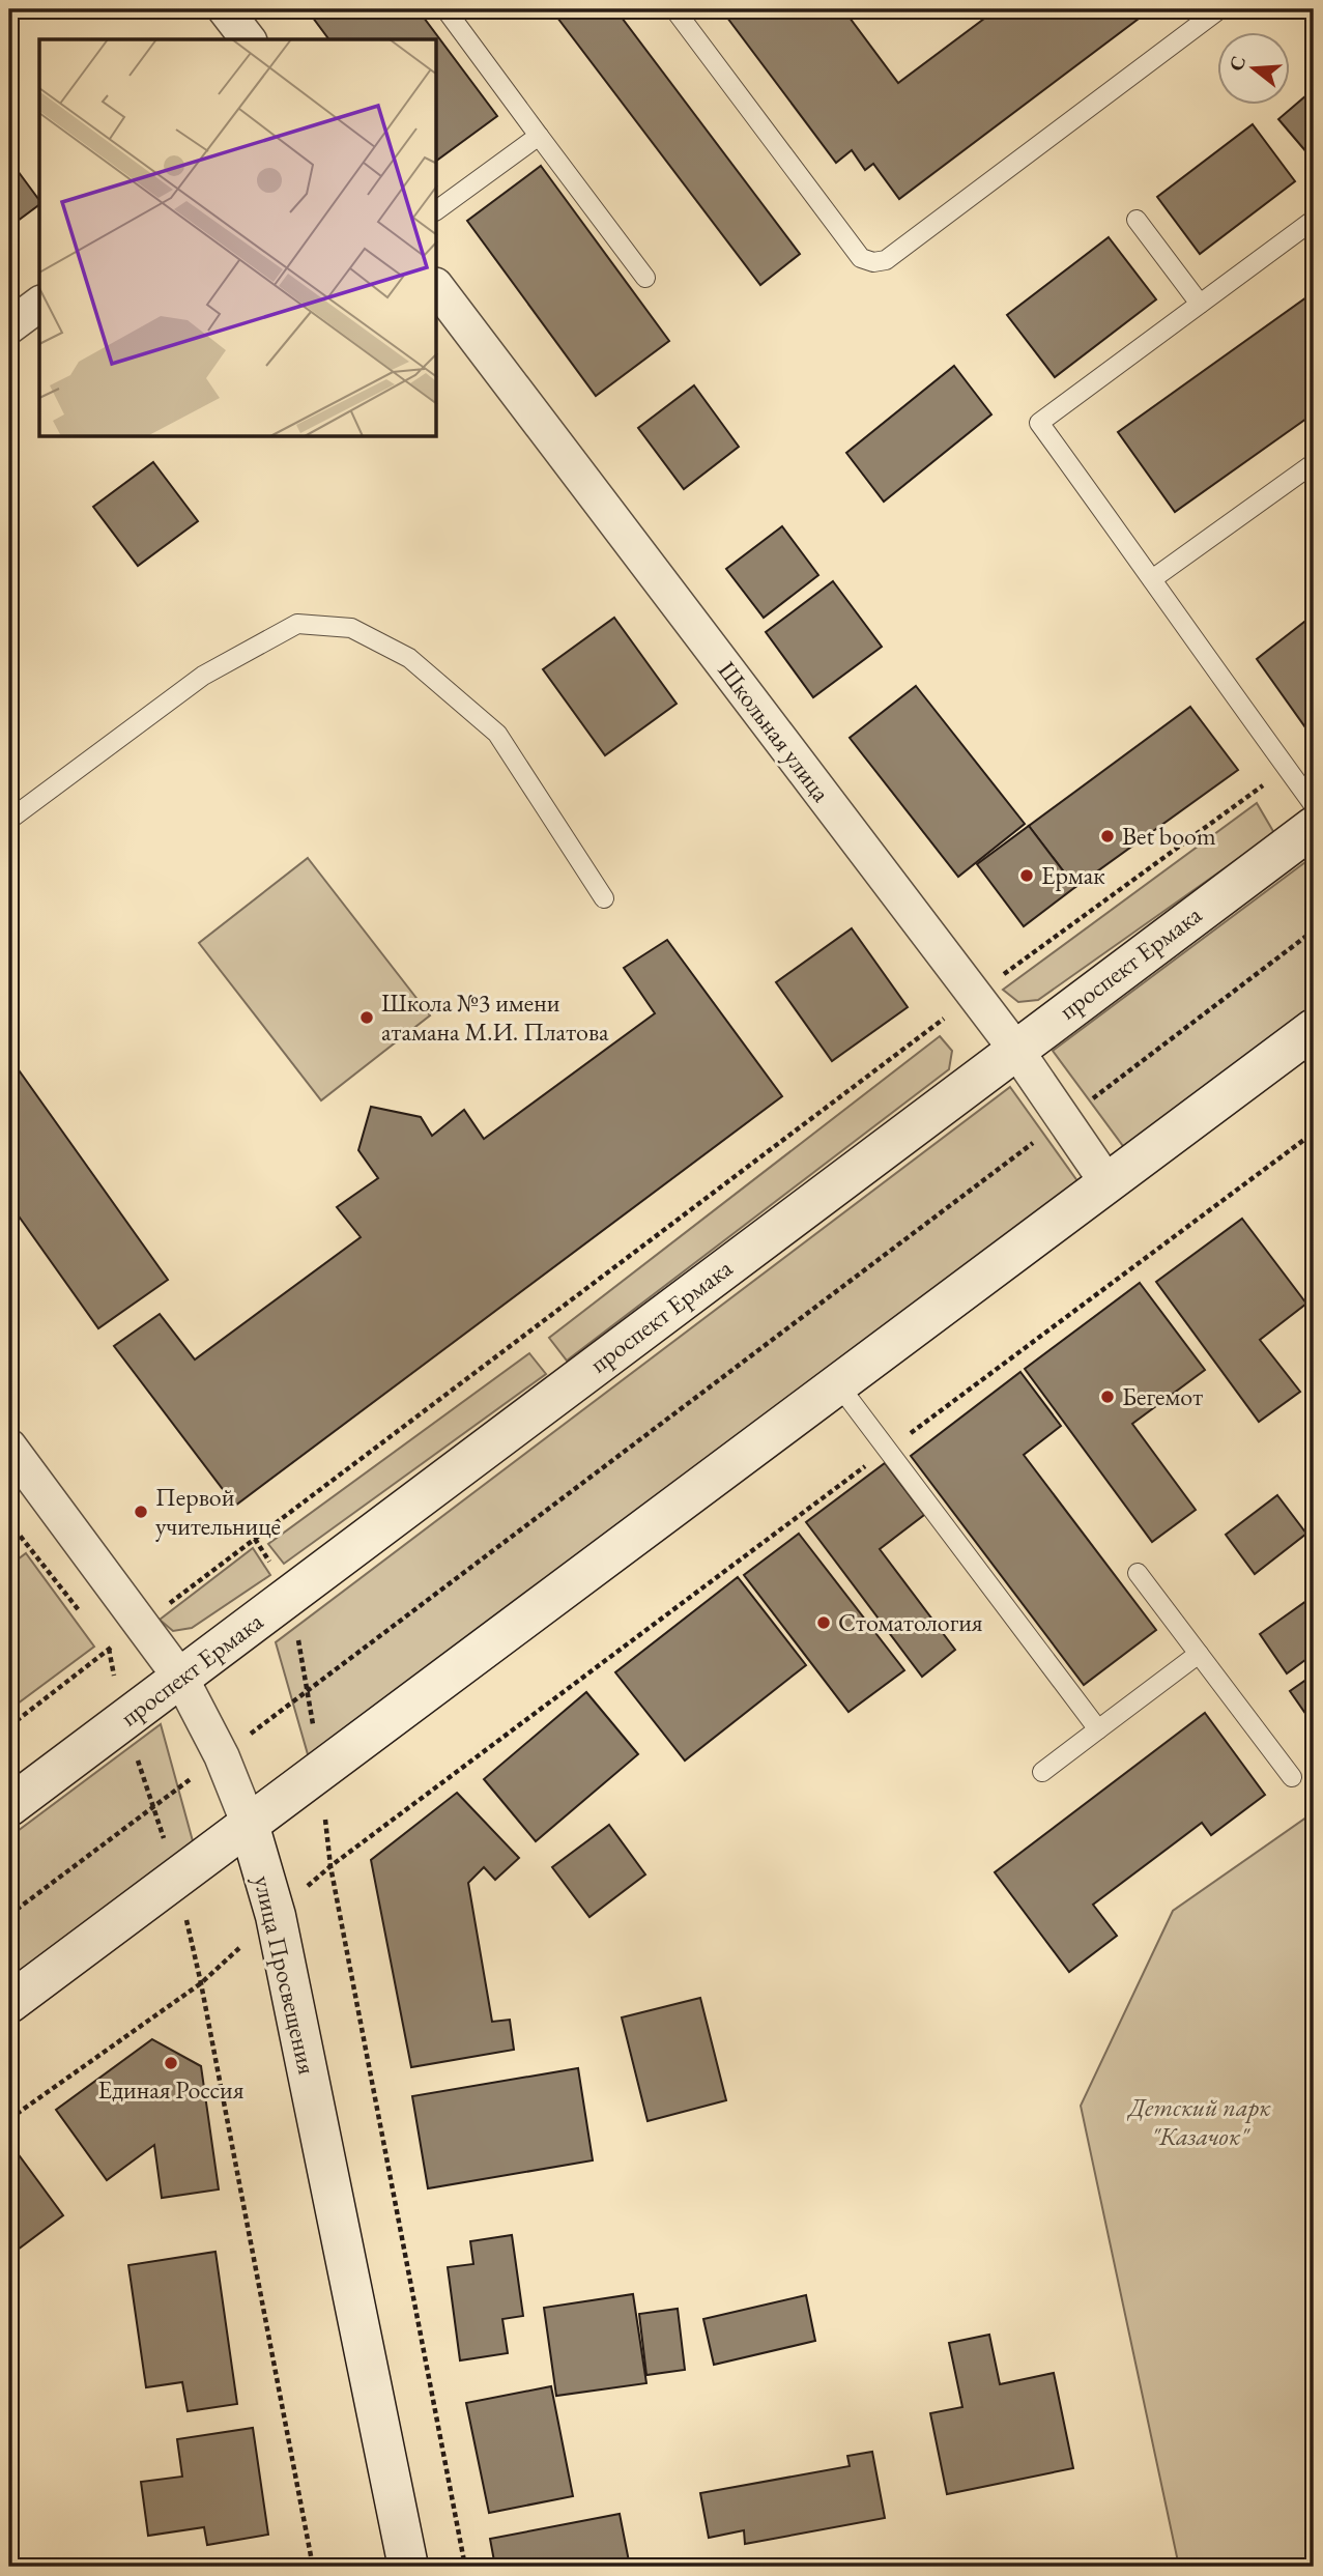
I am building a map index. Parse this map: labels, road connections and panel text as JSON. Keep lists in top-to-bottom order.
{
  "streets": {
    "main road": ["проспект Ермака", "улица Просвещения"],
    "street": ["Школьная улица"]
  },
  "crossings": [
    ["Школьная улица", "проспект Ермака"],
    ["проспект Ермака", "улица Просвещения"]
  ],
  "parks": ["Детский парк \"Казачок\""],
  "places": [
    "Bet boom",
    "Ермак",
    "Школа №3 имени атамана М.И. Платова",
    "Бегемот",
    "Первой учительнице",
    "Стоматология",
    "Единая Россия"
  ],
  "north": "left"
}
